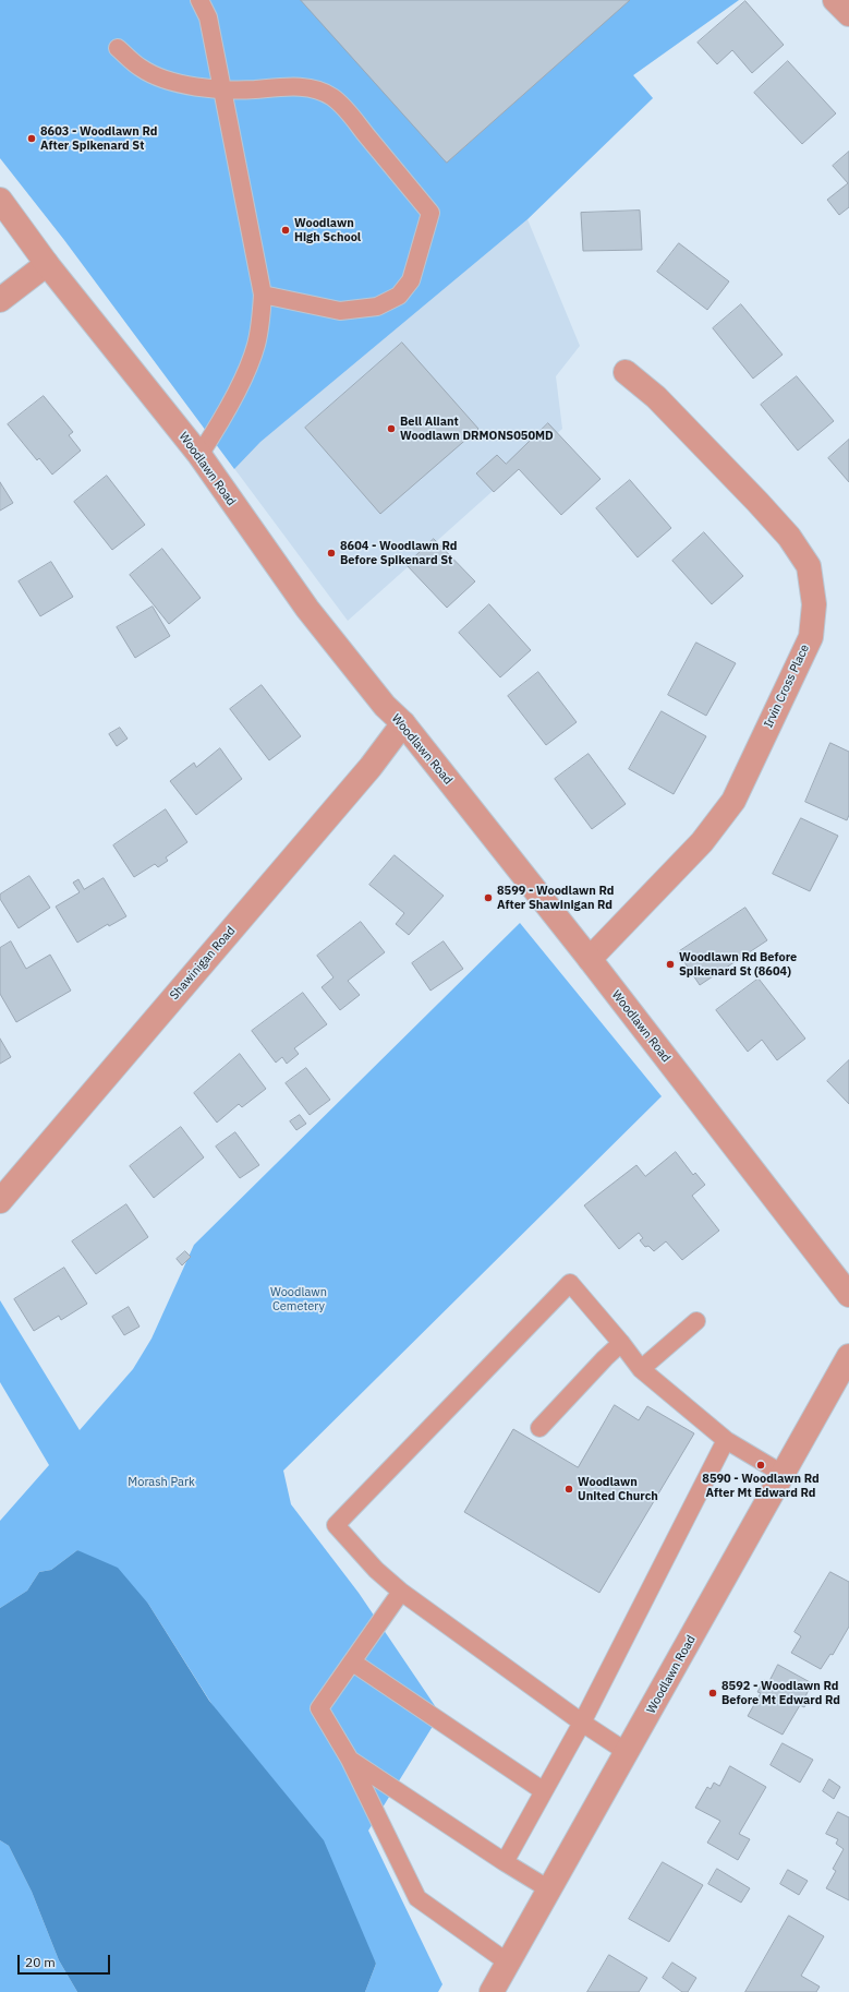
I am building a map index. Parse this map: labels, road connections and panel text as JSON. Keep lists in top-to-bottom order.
{
  "streets": {
    "street": ["Woodlawn Road", "Irvin Cross Place", "Shawinigan Road"]
  },
  "crossings": [
    ["Woodlawn Road", "Irvin Cross Place"],
    ["Woodlawn Road", "Shawinigan Road"]
  ],
  "parks": ["Woodlawn Cemetery", "Morash Park"],
  "places": [
    "8603 - Woodlawn Rd After Spikenard St",
    "Woodlawn High School",
    "Bell Aliant Woodlawn DRMONS050MD",
    "8604 - Woodlawn Rd Before Spikenard St",
    "8599 - Woodlawn Rd After Shawinigan Rd",
    "Woodlawn Rd Before Spikenard St (8604)",
    "8590 - Woodlawn Rd After Mt Edward Rd",
    "Woodlawn United Church",
    "8592 - Woodlawn Rd Before Mt Edward Rd"
  ],
  "scale_bar": "20 m"
}
